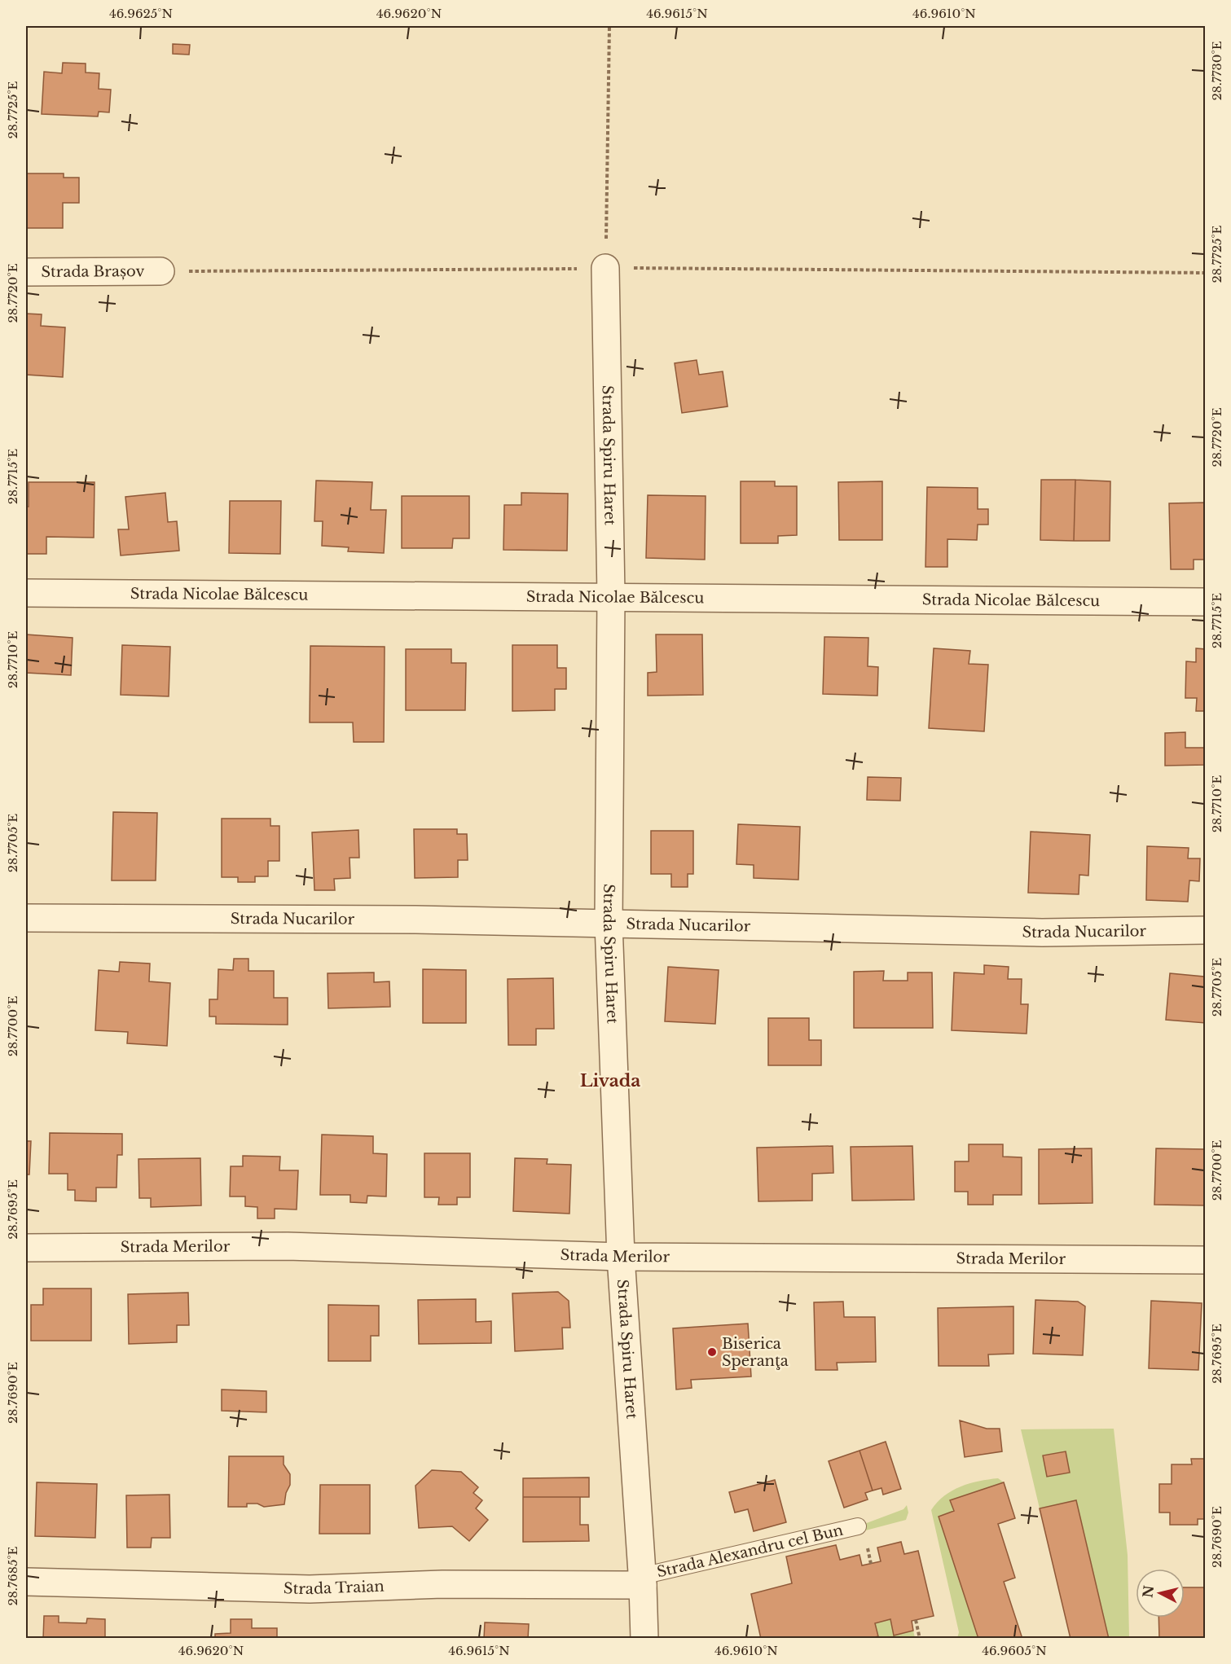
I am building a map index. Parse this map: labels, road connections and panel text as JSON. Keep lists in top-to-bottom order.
{
  "streets": {
    "street": [
      "Strada Brașov",
      "Strada Spiru Haret",
      "Strada Nicolae Bălcescu",
      "Strada Nucarilor",
      "Strada Merilor",
      "Strada Traian"
    ],
    "lane": ["Strada Alexandru cel Bun"]
  },
  "crossings": [
    ["Strada Spiru Haret", "Strada Nicolae Bălcescu"],
    ["Strada Spiru Haret", "Strada Nucarilor"],
    ["Strada Spiru Haret", "Strada Merilor"],
    ["Strada Spiru Haret", "Strada Alexandru cel Bun"],
    ["Strada Spiru Haret", "Strada Traian"],
    ["Strada Alexandru cel Bun", "Strada Traian"]
  ],
  "districts": ["Livada"],
  "places": ["Biserica Speranţa"],
  "north": "left",
  "coordinates": [
    "46.9625°N",
    "46.9620°N",
    "46.9615°N",
    "46.9610°N",
    "28.7730°E",
    "28.7725°E",
    "28.7720°E",
    "28.7715°E",
    "28.7710°E",
    "28.7705°E",
    "28.7700°E",
    "28.7695°E",
    "28.7690°E",
    "28.7685°E",
    "46.9605°N"
  ]
}
